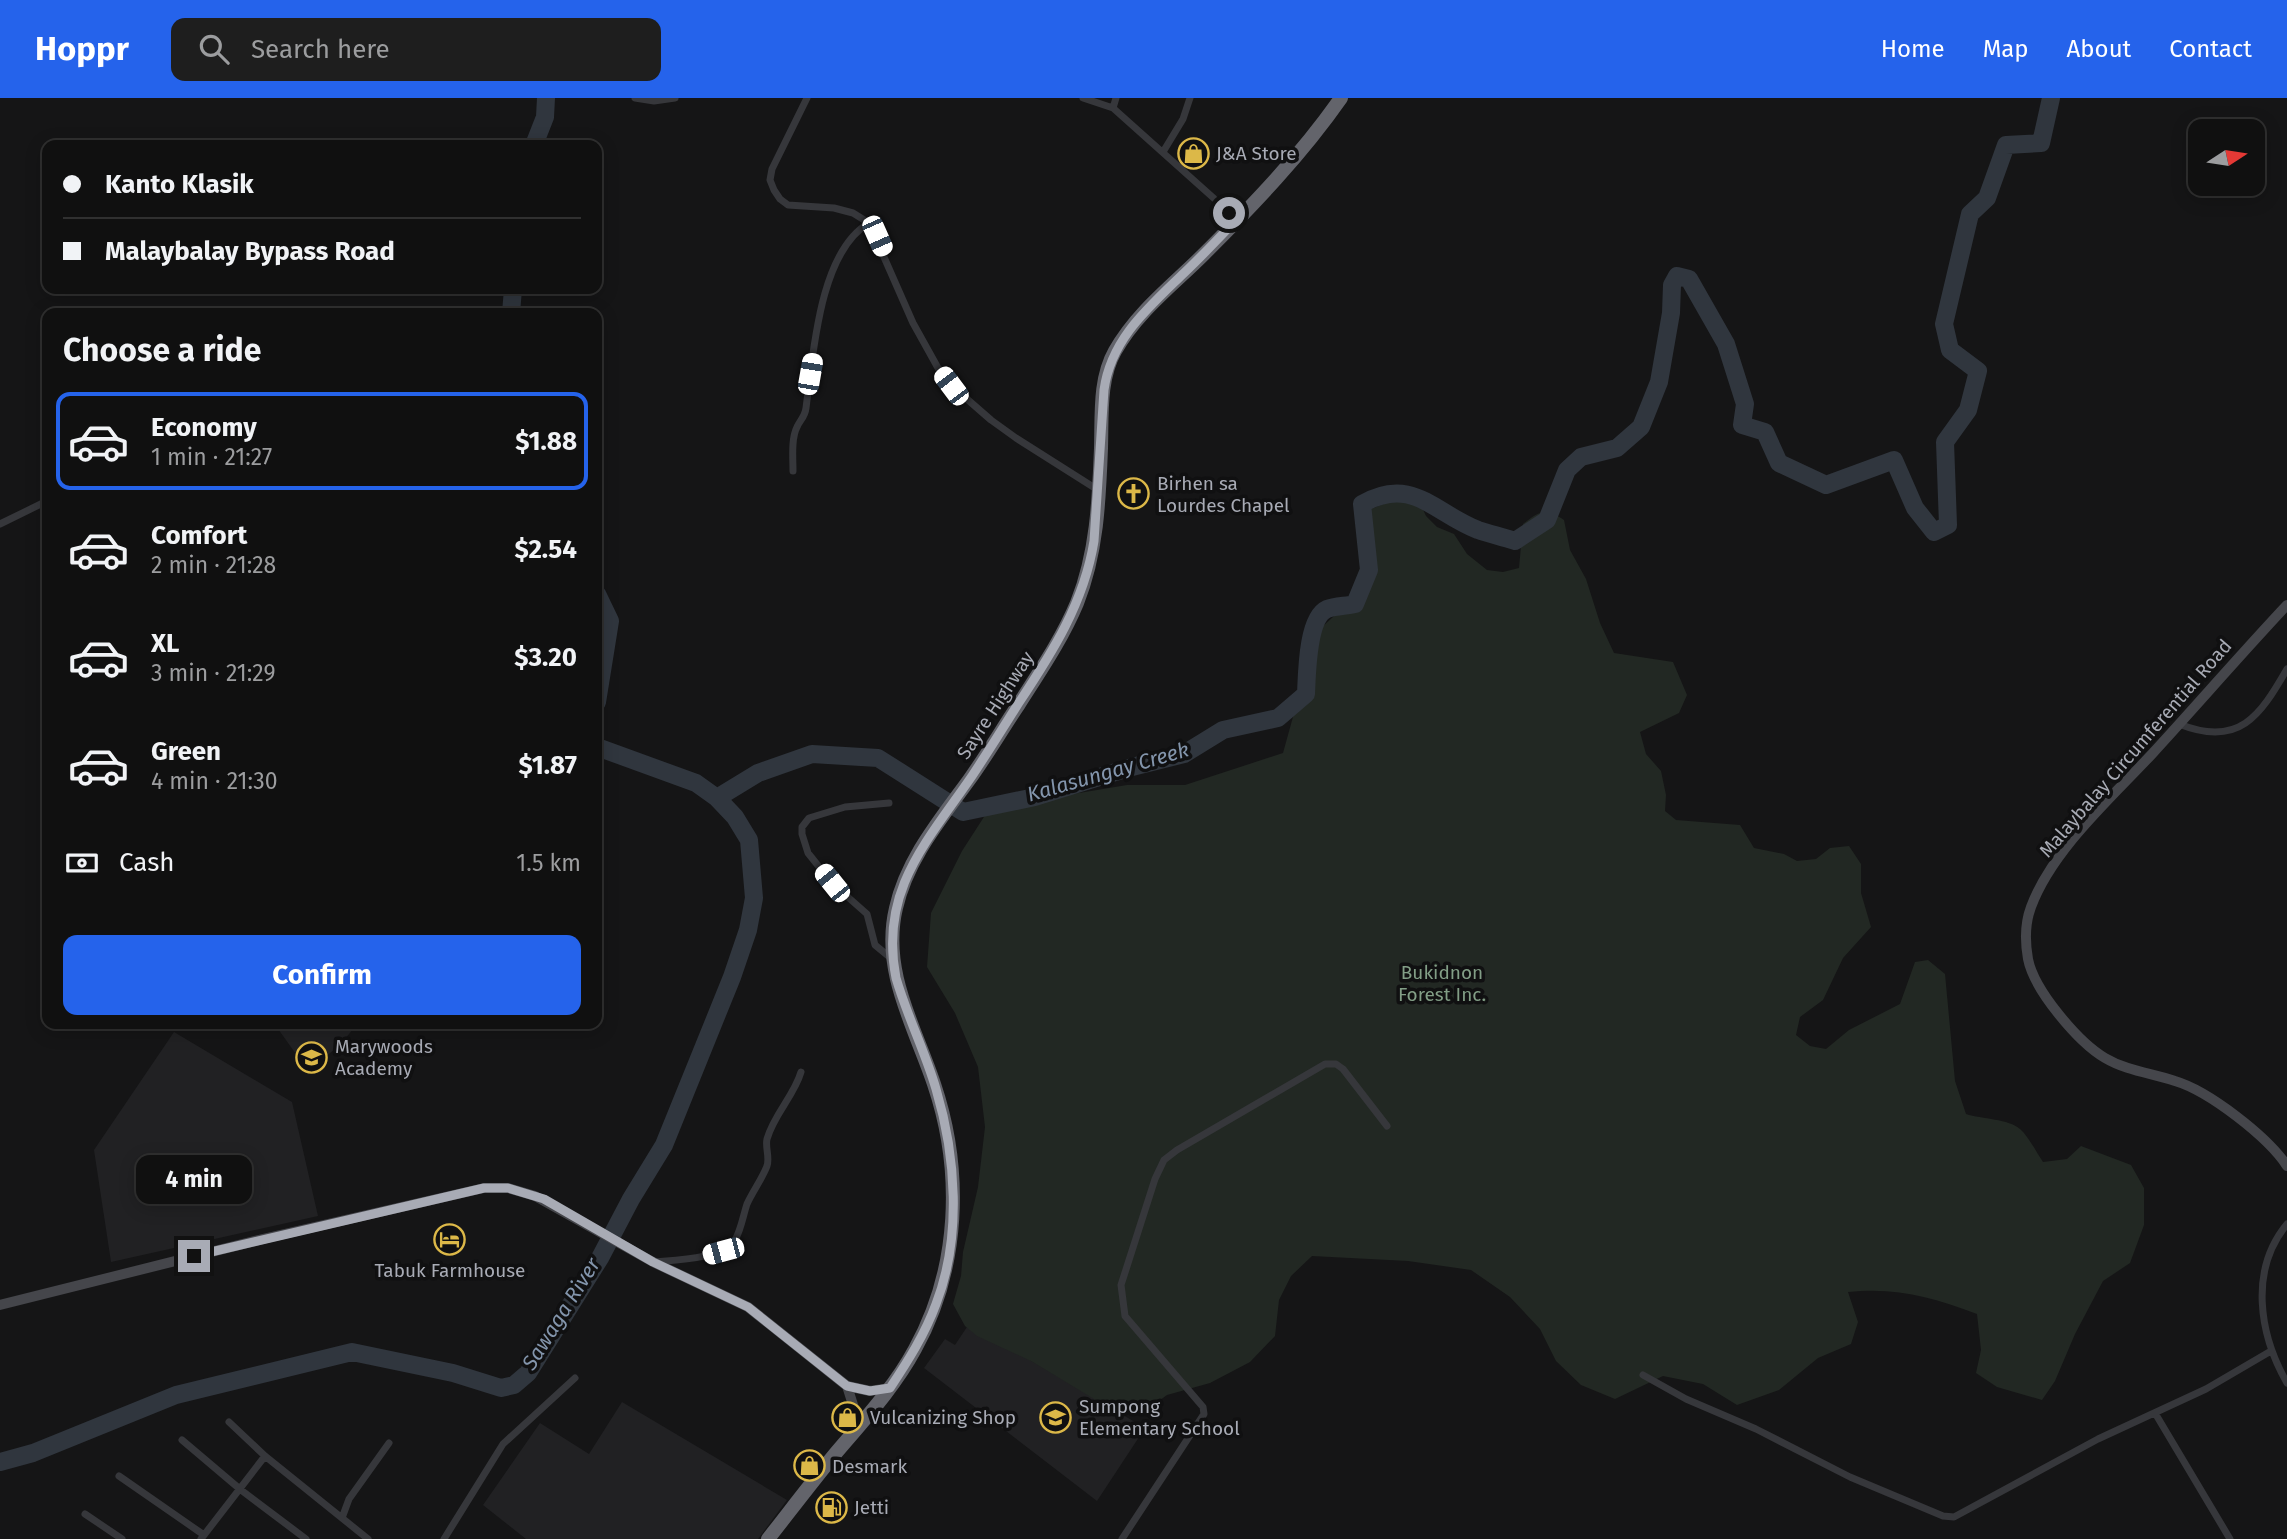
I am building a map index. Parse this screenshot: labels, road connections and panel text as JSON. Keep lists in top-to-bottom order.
{
  "streets": {
    "highway": ["Sayre Highway"],
    "main road": ["Malaybalay Circumferential Road"]
  },
  "water": ["Kalasungay Creek", "Sawaga River"],
  "parks": ["Bukidnon Forest Inc."],
  "places": {
    "shop": ["J&A Store", "Vulcanizing Shop", "Desmark"],
    "church": ["Birhen sa Lourdes Chapel"],
    "school or university": ["Marywoods Academy", "Sumpong Elementary School"],
    "hotel": ["Tabuk Farmhouse"],
    "fuel station": ["Jetti"]
  },
  "north": "right",
  "page": {
    "header": "Hoppr",
    "search": "Search here",
    "nav": [
      "Home",
      "Map",
      "About",
      "Contact"
    ],
    "banner": ["Kanto Klasik", "Malaybalay Bypass Road"],
    "heading": "Choose a ride",
    "list": [
      {
        "name": "Economy",
        "note": "1 min · 21:27",
        "value": "$1.88"
      },
      {
        "name": "Comfort",
        "note": "2 min · 21:28",
        "value": "$2.54"
      },
      {
        "name": "XL",
        "note": "3 min · 21:29",
        "value": "$3.20"
      },
      {
        "name": "Green",
        "note": "4 min · 21:30",
        "value": "$1.87"
      }
    ],
    "pay": ["Cash", "1.5 km"],
    "buttons": "Confirm",
    "bubble": "4 min"
  }
}
